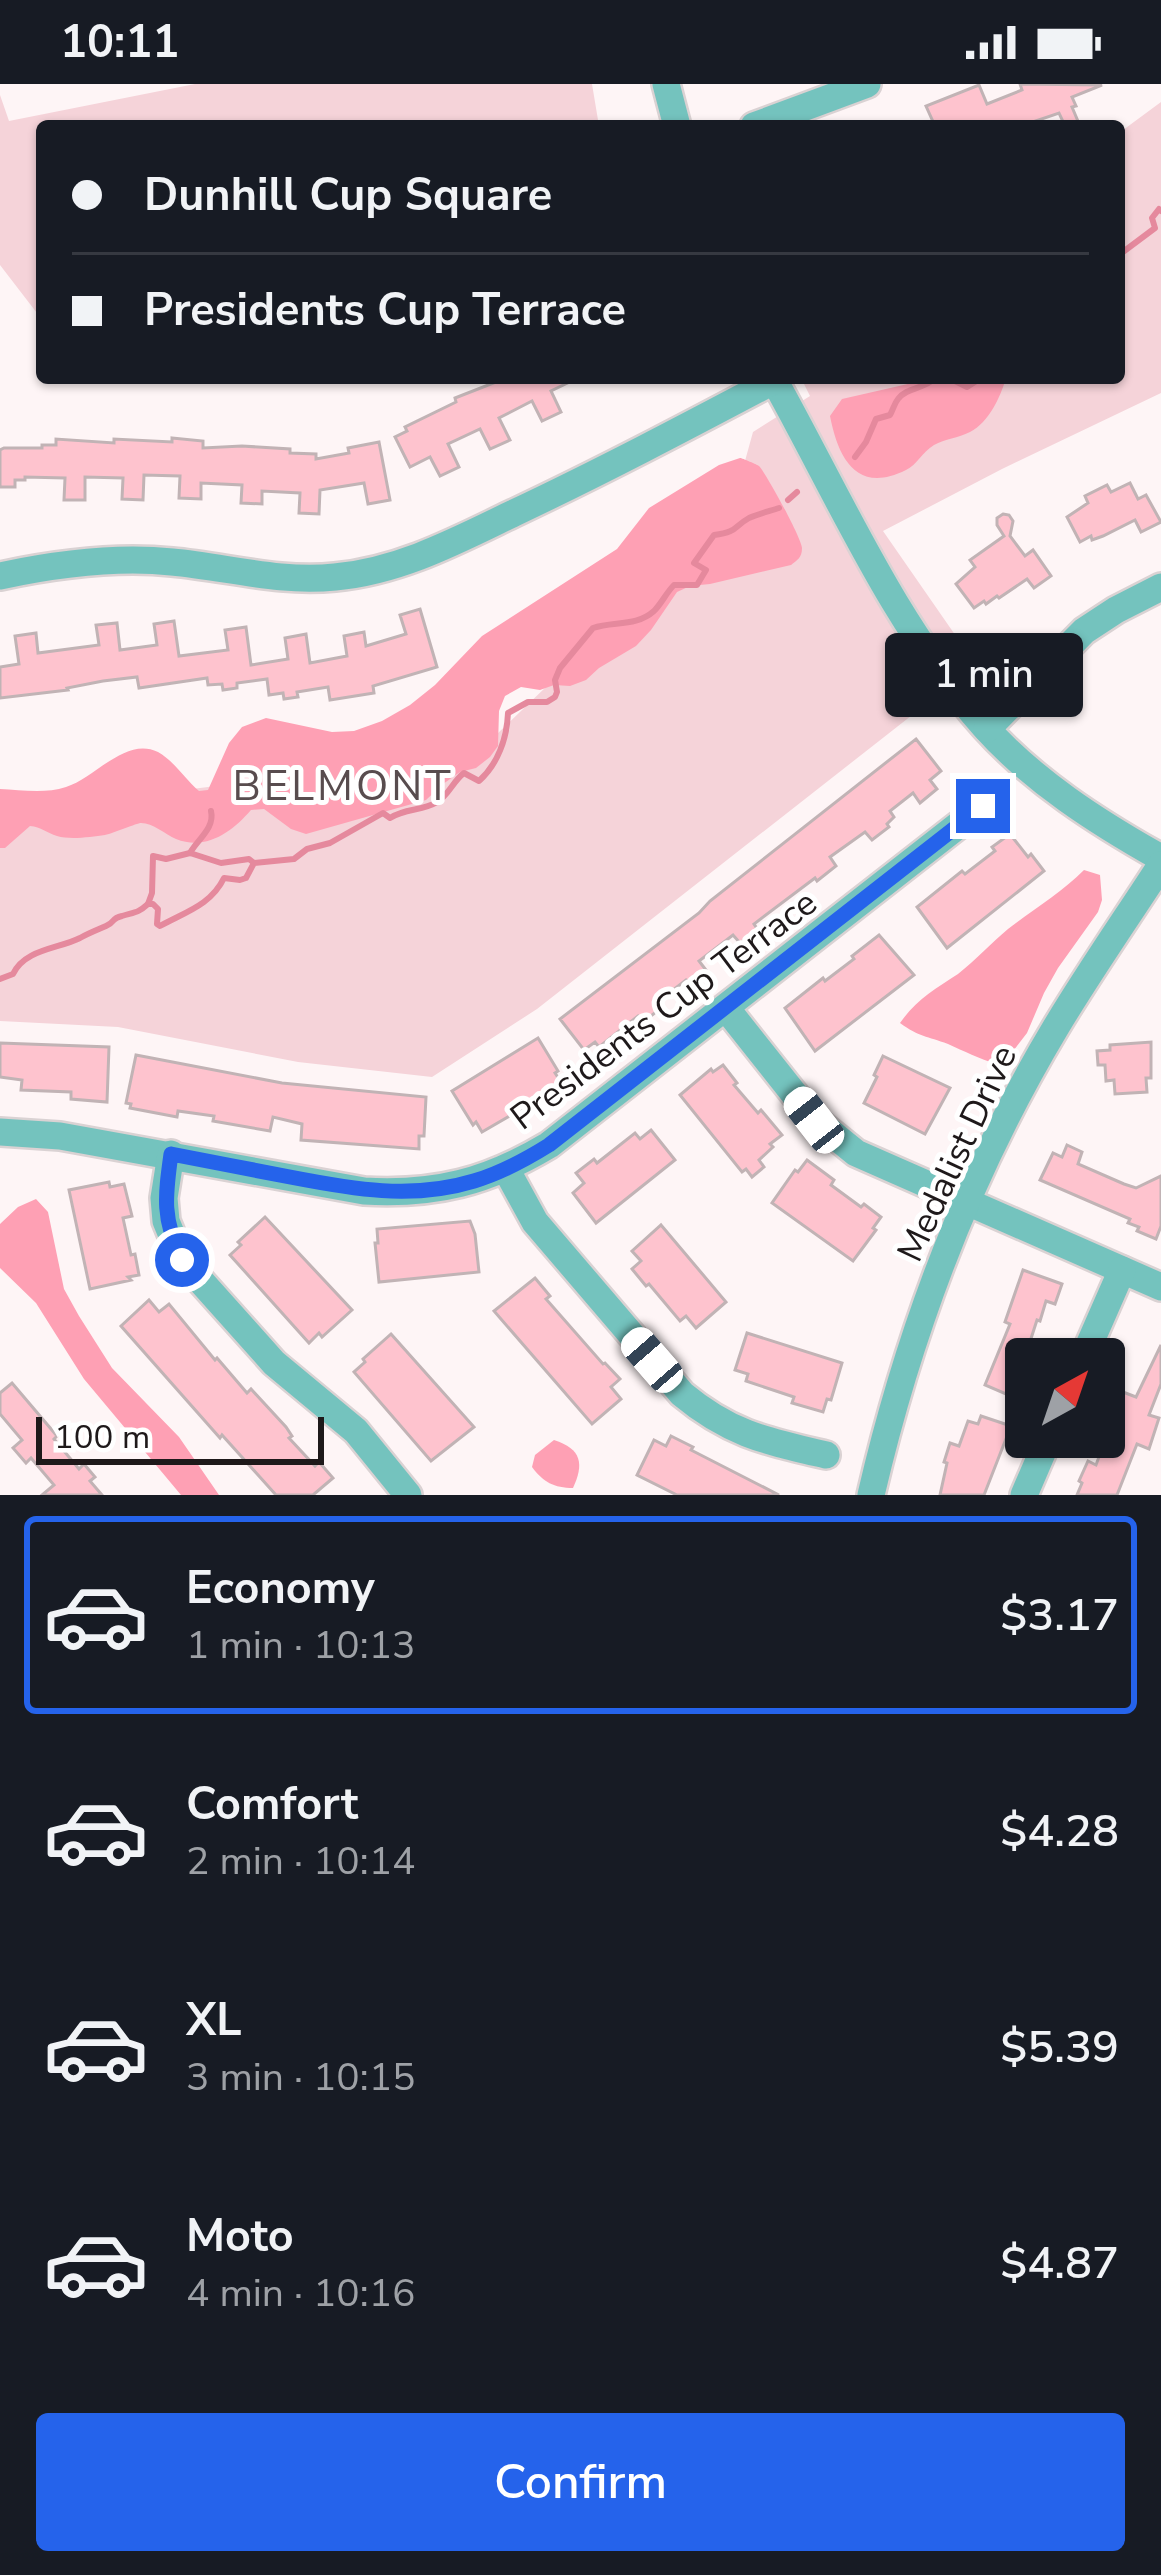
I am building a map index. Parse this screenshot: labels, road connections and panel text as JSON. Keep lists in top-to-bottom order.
{
  "streets": {
    "street": ["Presidents Cup Terrace", "Medalist Drive"]
  },
  "districts": ["BELMONT"],
  "scale_bar": "100 m",
  "north": "top right",
  "page": {
    "status": "10:11",
    "banner": ["Dunhill Cup Square", "Presidents Cup Terrace"],
    "bubble": "1 min",
    "scale": "100 m",
    "list": [
      {
        "name": "Economy",
        "note": "1 min · 10:13",
        "value": "$3.17"
      },
      {
        "name": "Comfort",
        "note": "2 min · 10:14",
        "value": "$4.28"
      },
      {
        "name": "XL",
        "note": "3 min · 10:15",
        "value": "$5.39"
      },
      {
        "name": "Moto",
        "note": "4 min · 10:16",
        "value": "$4.87"
      }
    ],
    "buttons": "Confirm"
  }
}
